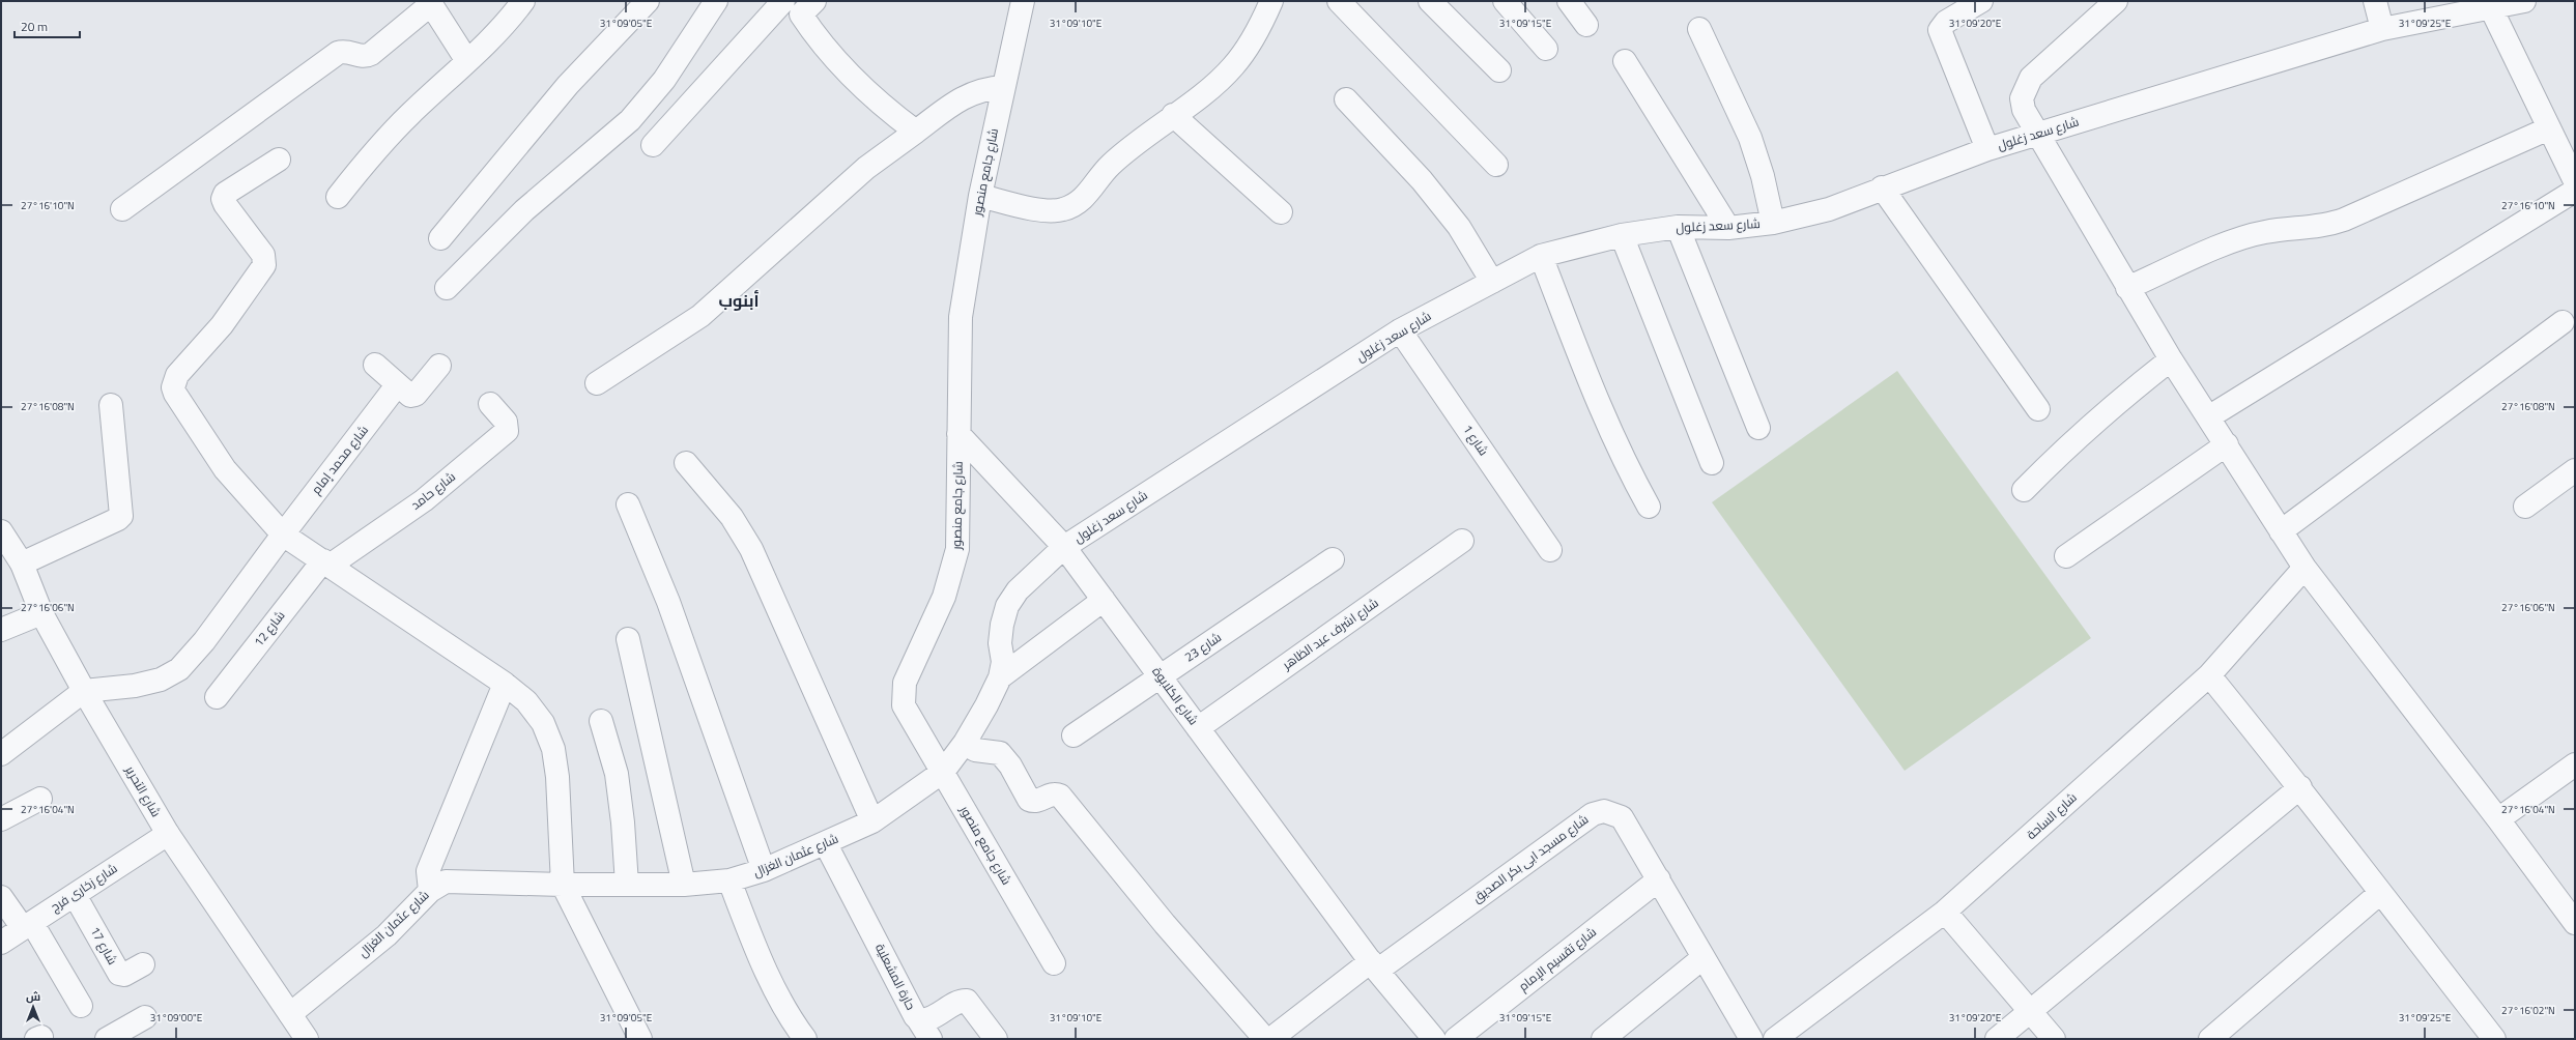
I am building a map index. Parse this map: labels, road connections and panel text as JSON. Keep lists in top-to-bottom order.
{
  "streets": {
    "street": [
      "شارع سعد زغلول",
      "شارع جامع منصور",
      "شارع 1",
      "شارع محمد إمام",
      "شارع حامد",
      "شارع 12",
      "شارع اشرف عبد الظاهر",
      "شارع 23",
      "شارع الكلابوة",
      "شارع التحرير",
      "شارع الساحة",
      "شارع عثمان الغزال",
      "شارع مسجد ابى بكر الصديق",
      "شارع زخارى فرج",
      "شارع 17",
      "شارع تقسيم الإمام",
      "حارة المشعلية"
    ]
  },
  "crossings": [
    ["شارع سعد زغلول", "شارع 1"],
    ["شارع سعد زغلول", "شارع الكلابوة"],
    ["شارع سعد زغلول", "شارع عثمان الغزال"],
    ["شارع جامع منصور", "شارع الكلابوة"],
    ["شارع جامع منصور", "شارع عثمان الغزال"],
    ["شارع محمد إمام", "شارع التحرير"],
    ["شارع حامد", "شارع 12"],
    ["شارع اشرف عبد الظاهر", "شارع الكلابوة"],
    ["شارع 23", "شارع الكلابوة"],
    ["شارع الكلابوة", "شارع عثمان الغزال"],
    ["شارع الكلابوة", "شارع مسجد ابى بكر الصديق"],
    ["شارع التحرير", "شارع عثمان الغزال"],
    ["شارع التحرير", "شارع زخارى فرج"],
    ["شارع عثمان الغزال", "شارع مسجد ابى بكر الصديق"],
    ["شارع عثمان الغزال", "حارة المشعلية"],
    ["شارع مسجد ابى بكر الصديق", "شارع تقسيم الإمام"],
    ["شارع زخارى فرج", "شارع 17"]
  ],
  "districts": ["أبنوب"],
  "scale_bar": "20 m",
  "north": "top",
  "coordinates": [
    "31°09'05\"E",
    "31°09'10\"E",
    "31°09'15\"E",
    "31°09'20\"E",
    "31°09'25\"E",
    "27°16'10\"N",
    "27°16'08\"N",
    "27°16'06\"N",
    "27°16'04\"N",
    "27°16'02\"N",
    "31°09'00\"E"
  ]
}
